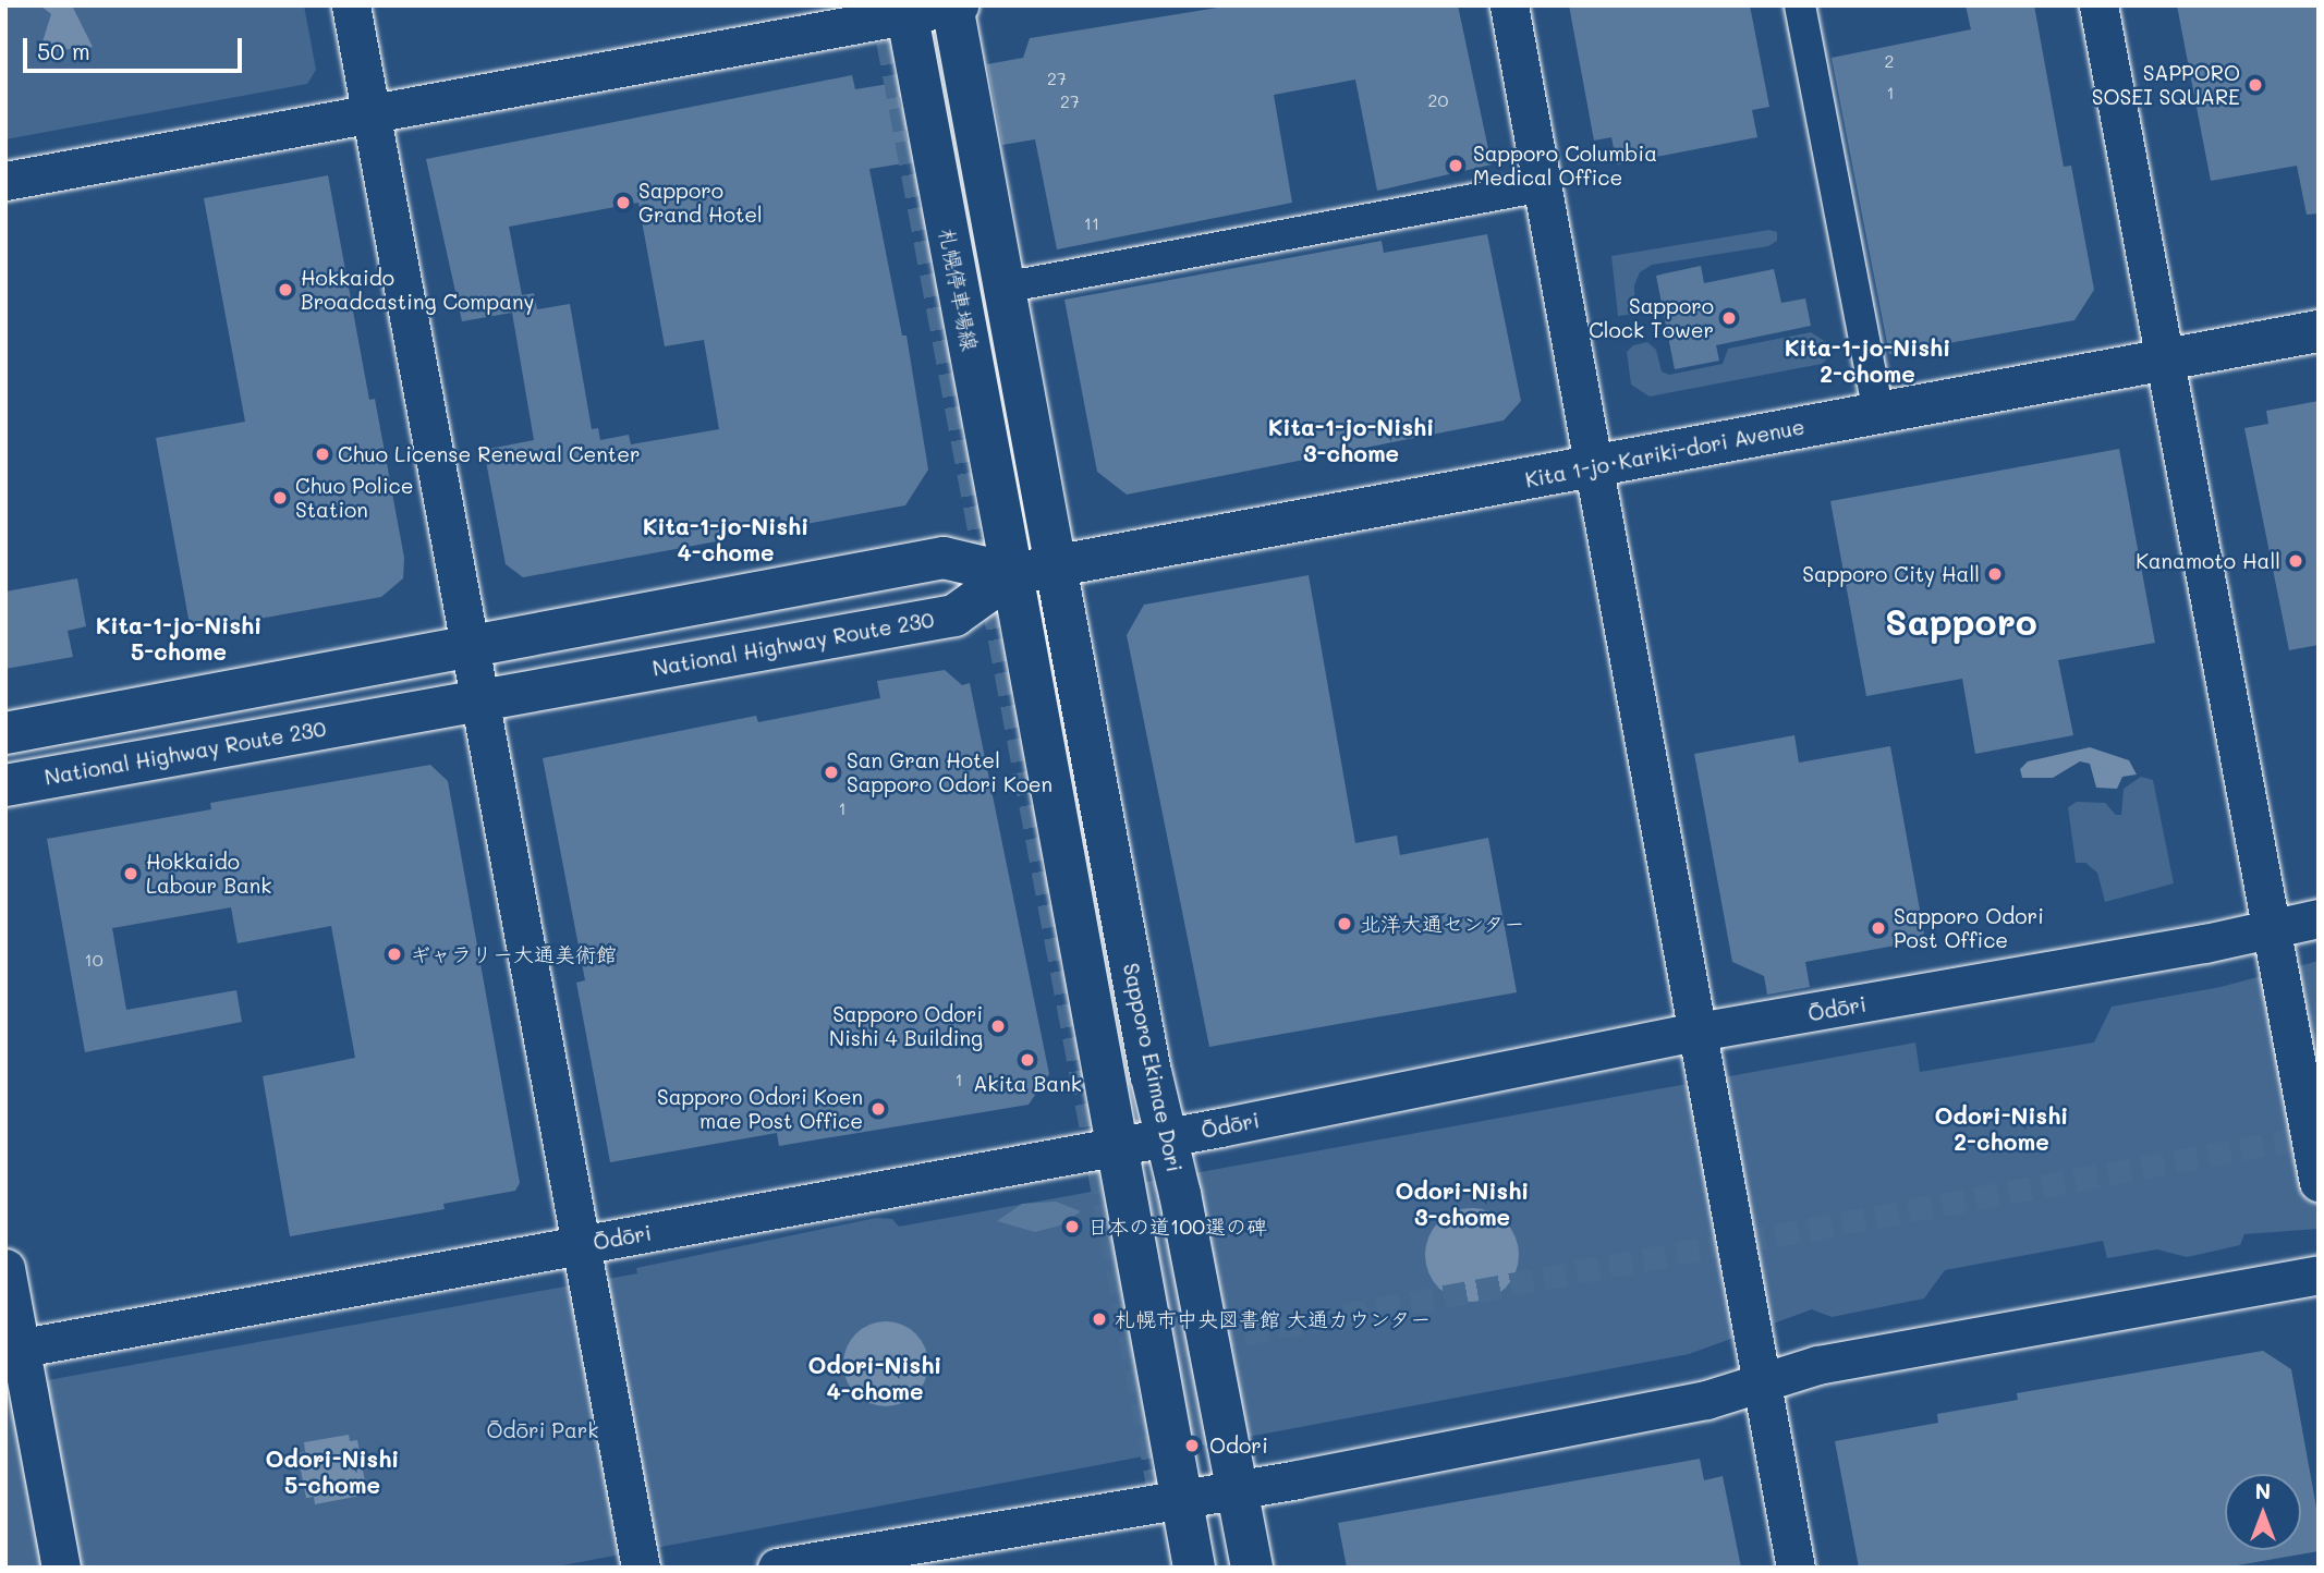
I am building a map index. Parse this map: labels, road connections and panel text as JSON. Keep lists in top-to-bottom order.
{
  "streets": {
    "main road": [
      "札幌停車場線",
      "Kita 1-jo･Kariki-dori Avenue",
      "National Highway Route 230",
      "Sapporo Ekimae Dori"
    ],
    "street": ["Ōdōri"]
  },
  "crossings": [
    ["札幌停車場線", "Kita 1-jo･Kariki-dori Avenue"],
    ["札幌停車場線", "National Highway Route 230"],
    ["Kita 1-jo･Kariki-dori Avenue", "National Highway Route 230"],
    ["Kita 1-jo･Kariki-dori Avenue", "Sapporo Ekimae Dori"],
    ["Ōdōri", "Sapporo Ekimae Dori"]
  ],
  "districts": [
    "Kita-1-jo-Nishi 2-chome",
    "Kita-1-jo-Nishi 3-chome",
    "Kita-1-jo-Nishi 4-chome",
    "Sapporo",
    "Kita-1-jo-Nishi 5-chome",
    "Odori-Nishi 2-chome",
    "Odori-Nishi 3-chome",
    "Odori-Nishi 4-chome",
    "Odori-Nishi 5-chome"
  ],
  "parks": ["Ōdōri Park"],
  "places": [
    "SAPPORO SOSEI SQUARE",
    "Sapporo Columbia Medical Office",
    "Sapporo Grand Hotel",
    "Hokkaido Broadcasting Company",
    "Sapporo Clock Tower",
    "Chuo License Renewal Center",
    "Chuo Police Station",
    "Kanamoto Hall",
    "Sapporo City Hall",
    "San Gran Hotel Sapporo Odori Koen",
    "Hokkaido Labour Bank",
    "北洋大通センター",
    "Sapporo Odori Post Office",
    "ギャラリー大通美術館",
    "Sapporo Odori Nishi 4 Building",
    "Akita Bank",
    "Sapporo Odori Koen mae Post Office",
    "日本の道100選の碑",
    "札幌市中央図書館 大通カウンター",
    "Odori"
  ],
  "house_numbers": [
    "2",
    "27",
    "1",
    "20",
    "27",
    "11",
    "1",
    "10",
    "1"
  ],
  "scale_bar": "50 m",
  "north": "top"
}
